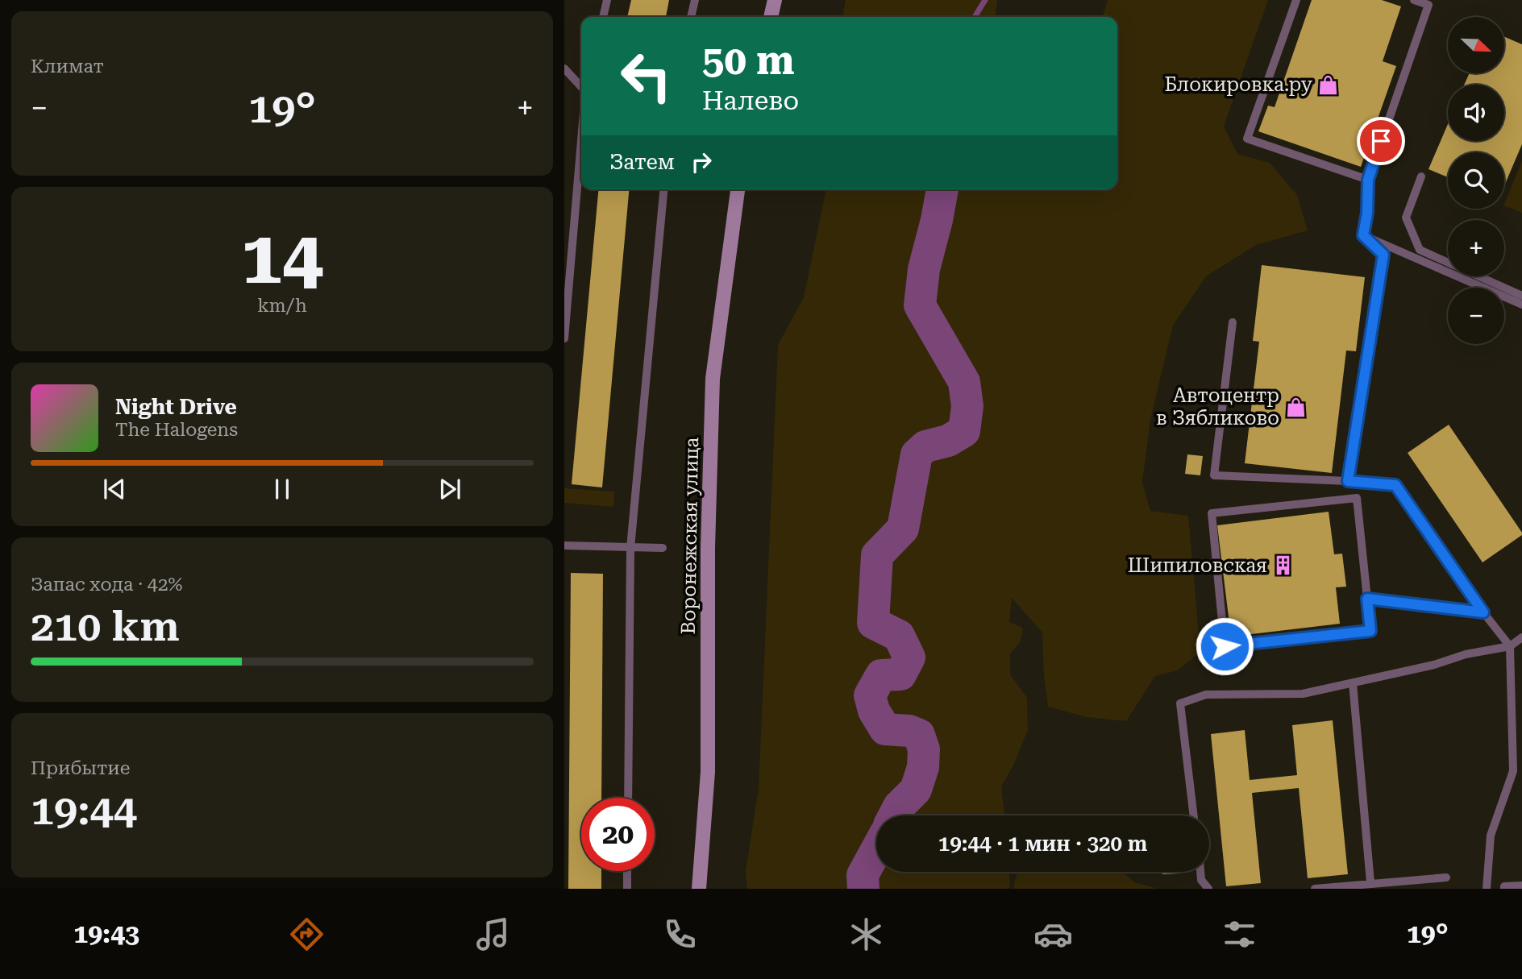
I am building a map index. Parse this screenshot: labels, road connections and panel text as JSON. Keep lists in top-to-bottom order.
{
  "streets": {
    "street": ["Воронежская улица"]
  },
  "places": {
    "shop": ["Блокировка.ру", "Автоцентр в Зябликово"],
    "building": ["Шипиловская"]
  },
  "north": "bottom right",
  "page": {
    "tile": [
      "Климат",
      ["14", "km/h"],
      ["Запас хода · 42%", "210 km"],
      ["Прибытие", "19:44"]
    ],
    "map_buttons": ["+", "−"],
    "turn": ["50 m", "Налево"],
    "heat": ["−", "19°", "+"],
    "then": "Затем",
    "song": ["Night Drive", "The Halogens"],
    "limit": "20",
    "trip": "19:44 · 1 мин · 320 m",
    "tabs": ["19:43", "19°"]
  }
}
